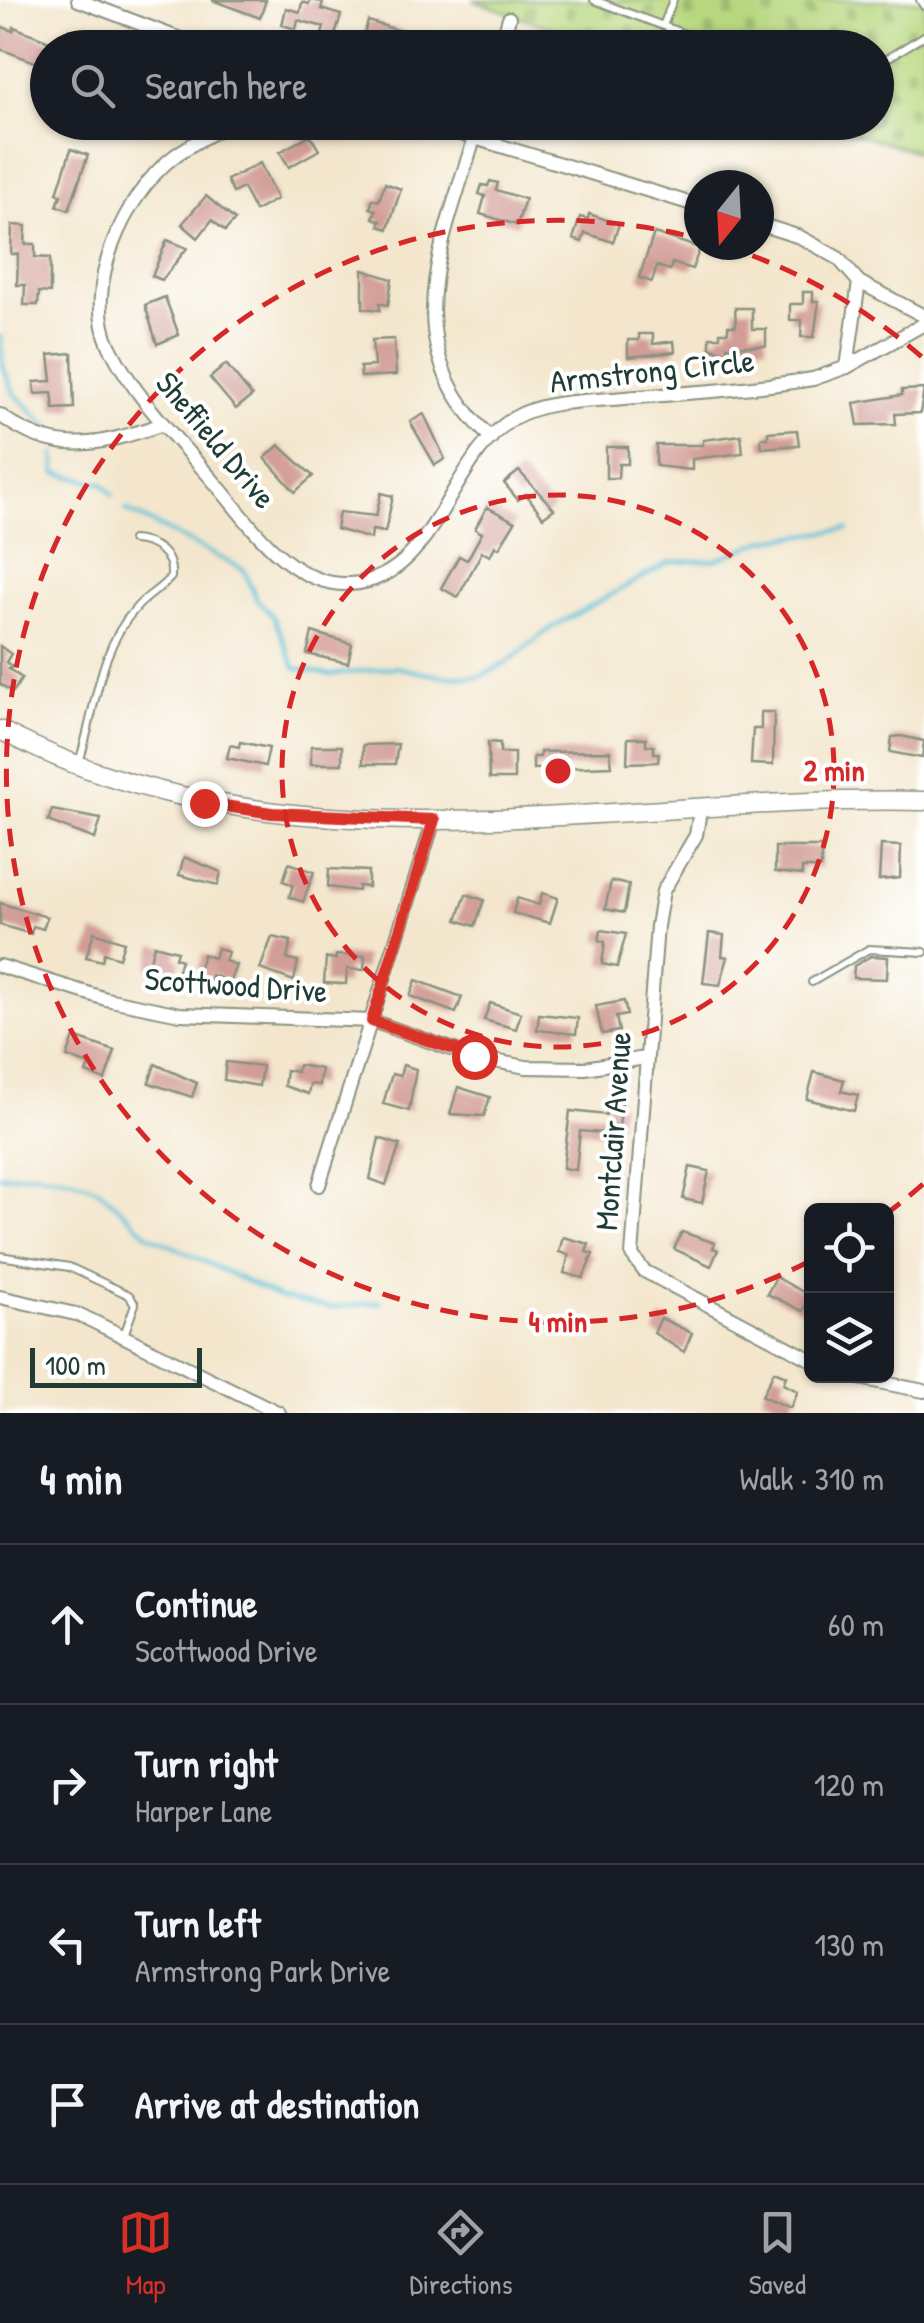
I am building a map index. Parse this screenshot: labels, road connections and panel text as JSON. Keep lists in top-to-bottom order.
{
  "streets": {
    "street": [
      "Armstrong Circle",
      "Sheffield Drive",
      "Scottwood Drive",
      "Montclair Avenue"
    ]
  },
  "crossings": [
    ["Armstrong Circle", "Sheffield Drive"],
    ["Scottwood Drive", "Montclair Avenue"]
  ],
  "scale_bar": "100 m",
  "north": "bottom",
  "page": {
    "search": "Search here",
    "scale": "100 m",
    "heading": ["4 min", "Walk · 310 m"],
    "list": [
      ["Continue", "Scottwood Drive", "60 m"],
      ["Turn right", "Harper Lane", "120 m"],
      ["Turn left", "Armstrong Park Drive", "130 m"],
      "Arrive at destination"
    ],
    "nav": ["Map", "Directions", "Saved"]
  },
  "rings": ["2 min", "4 min"]
}
